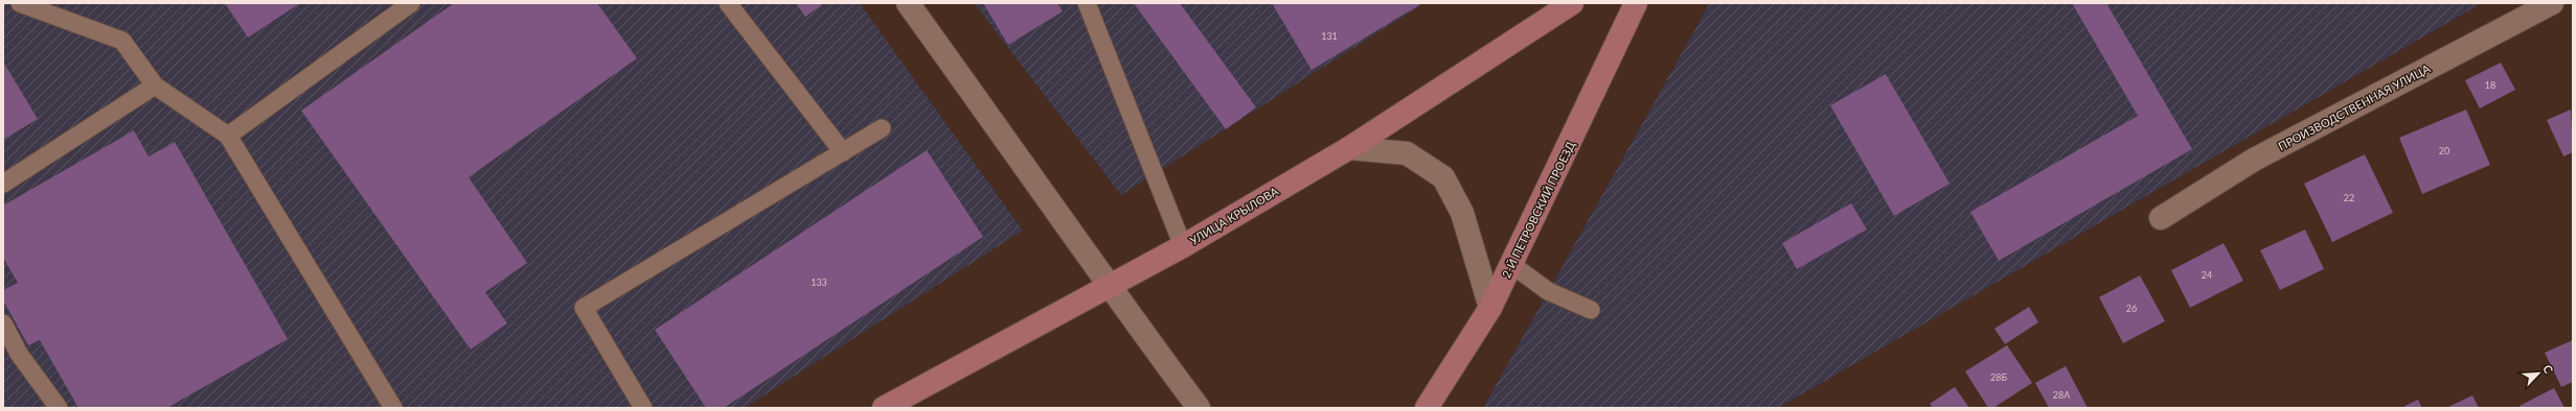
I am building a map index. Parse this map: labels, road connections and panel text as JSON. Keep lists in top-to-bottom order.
{
  "streets": {
    "street": ["ПРОИЗВОДСТВЕННАЯ УЛИЦА", "2-Й ПЕТРОВСКИЙ ПРОЕЗД", "УЛИЦА КРЫЛОВА"]
  },
  "house_numbers": [
    "131",
    "18",
    "20",
    "22",
    "24",
    "133",
    "26",
    "28Б",
    "28А"
  ],
  "north": "top right"
}
